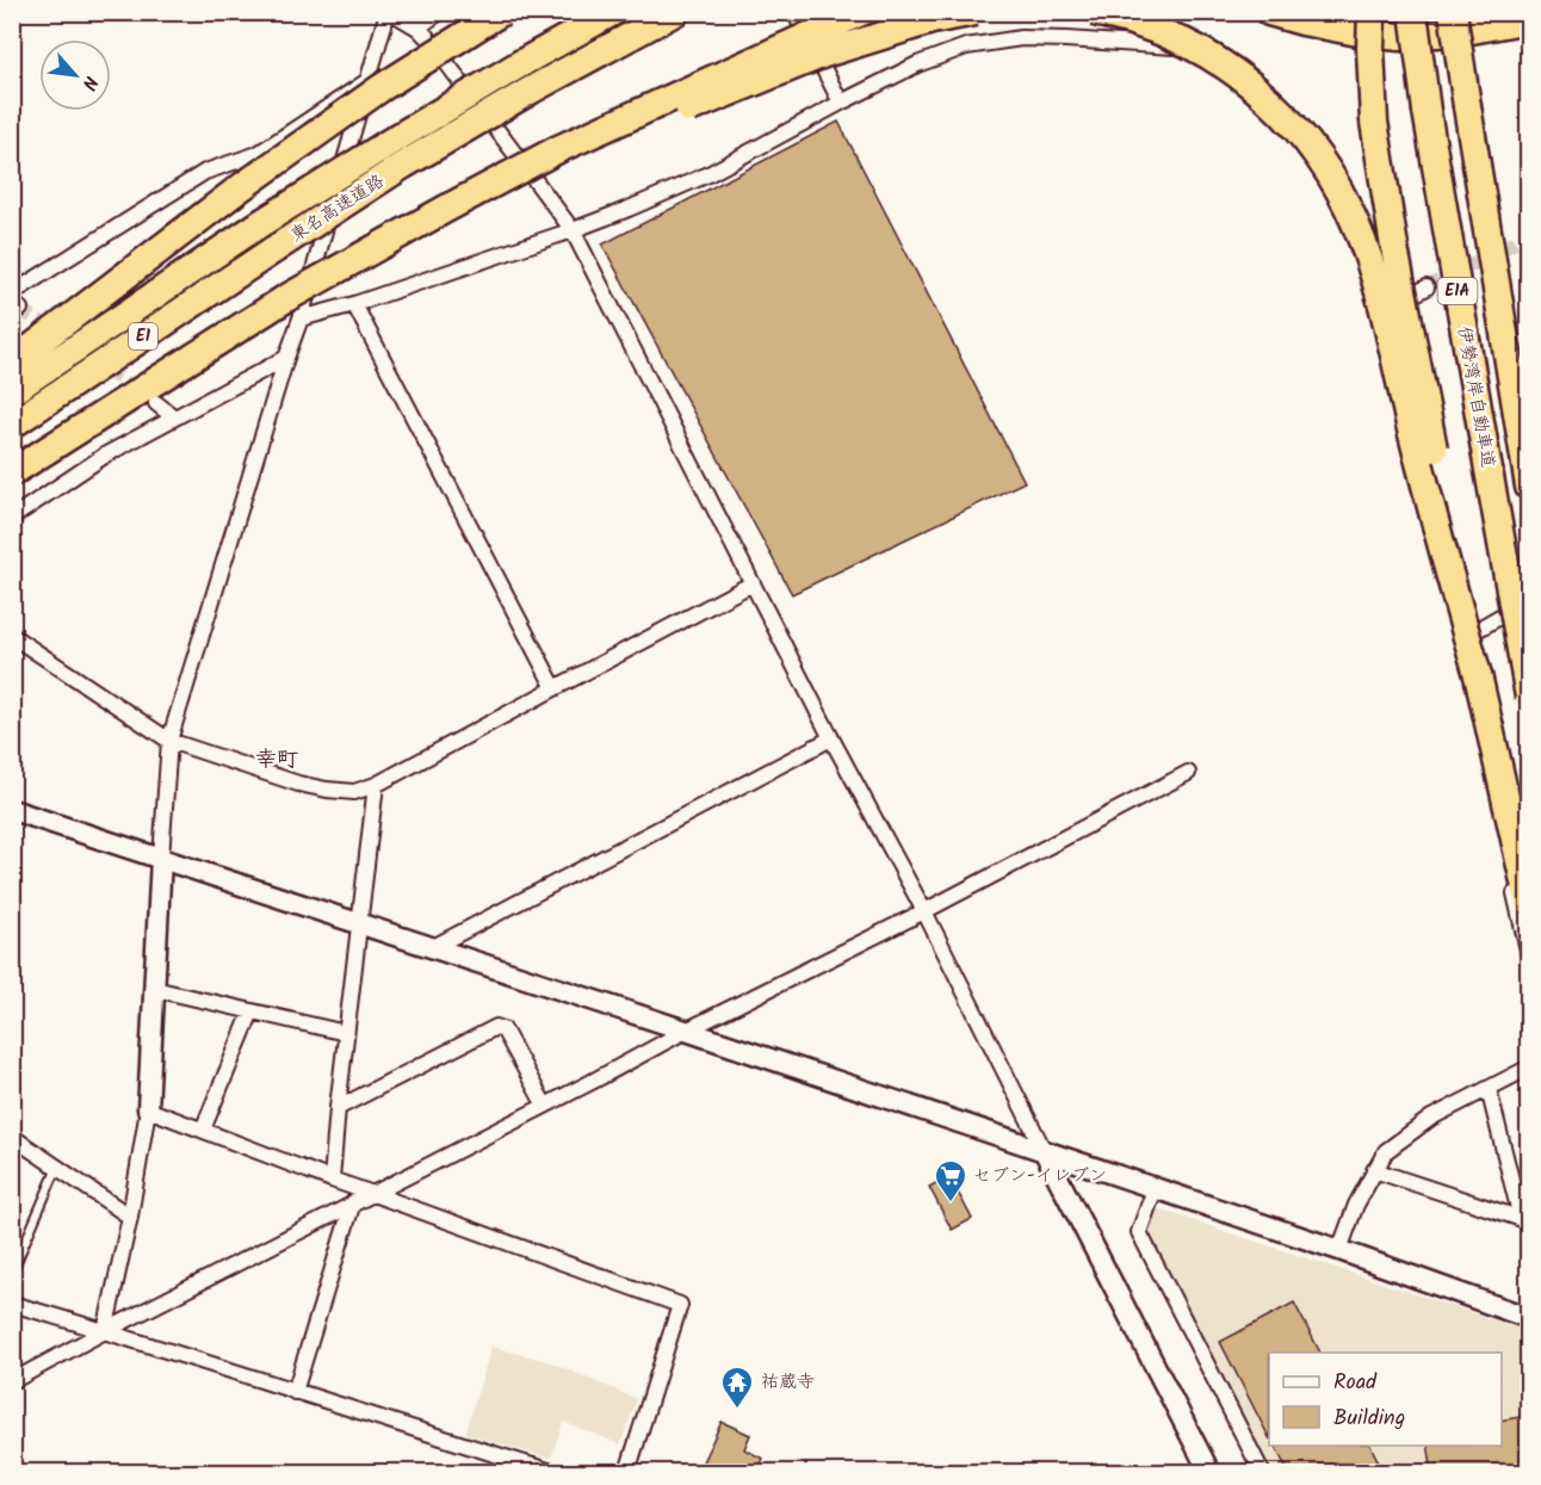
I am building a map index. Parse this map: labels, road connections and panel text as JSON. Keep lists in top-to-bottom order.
{
  "streets": {
    "highway": [
      "東名高速道路",
      "E1A",
      "E1",
      "伊勢湾岸自動車道"
    ]
  },
  "districts": ["幸町"],
  "places": {
    "supermarket": ["セブン-イレブン"],
    "temple": ["祐蔵寺"]
  },
  "legend": ["Road", "Building"],
  "north": "bottom right"
}
